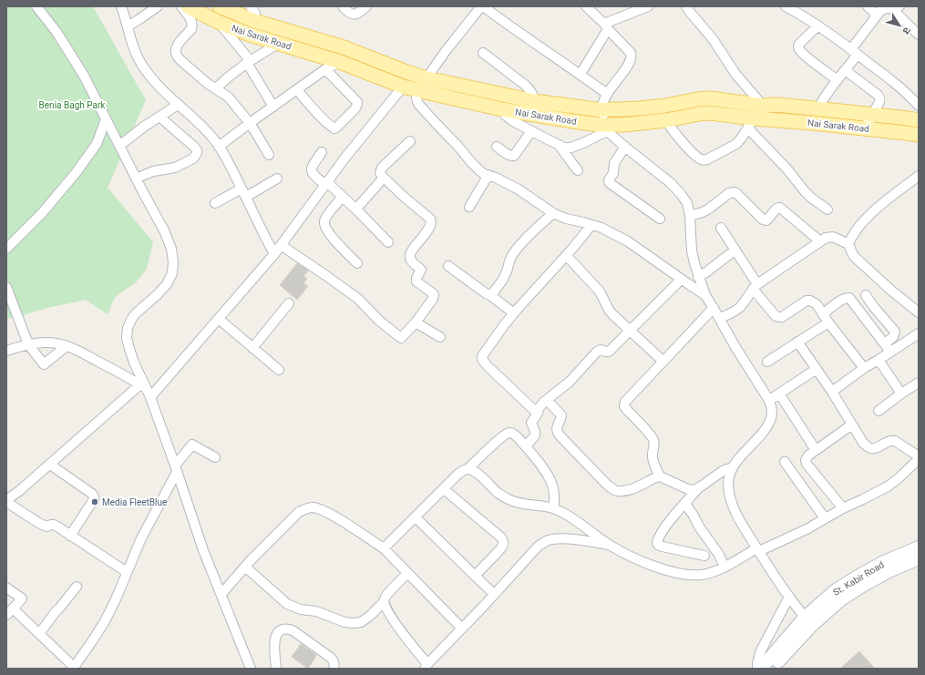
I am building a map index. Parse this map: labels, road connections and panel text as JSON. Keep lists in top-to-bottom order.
{
  "streets": {
    "main road": ["Nai Sarak Road", "St. Kabir Road"]
  },
  "parks": ["Benia Bagh Park"],
  "places": ["Media FleetBlue"],
  "north": "bottom right"
}
